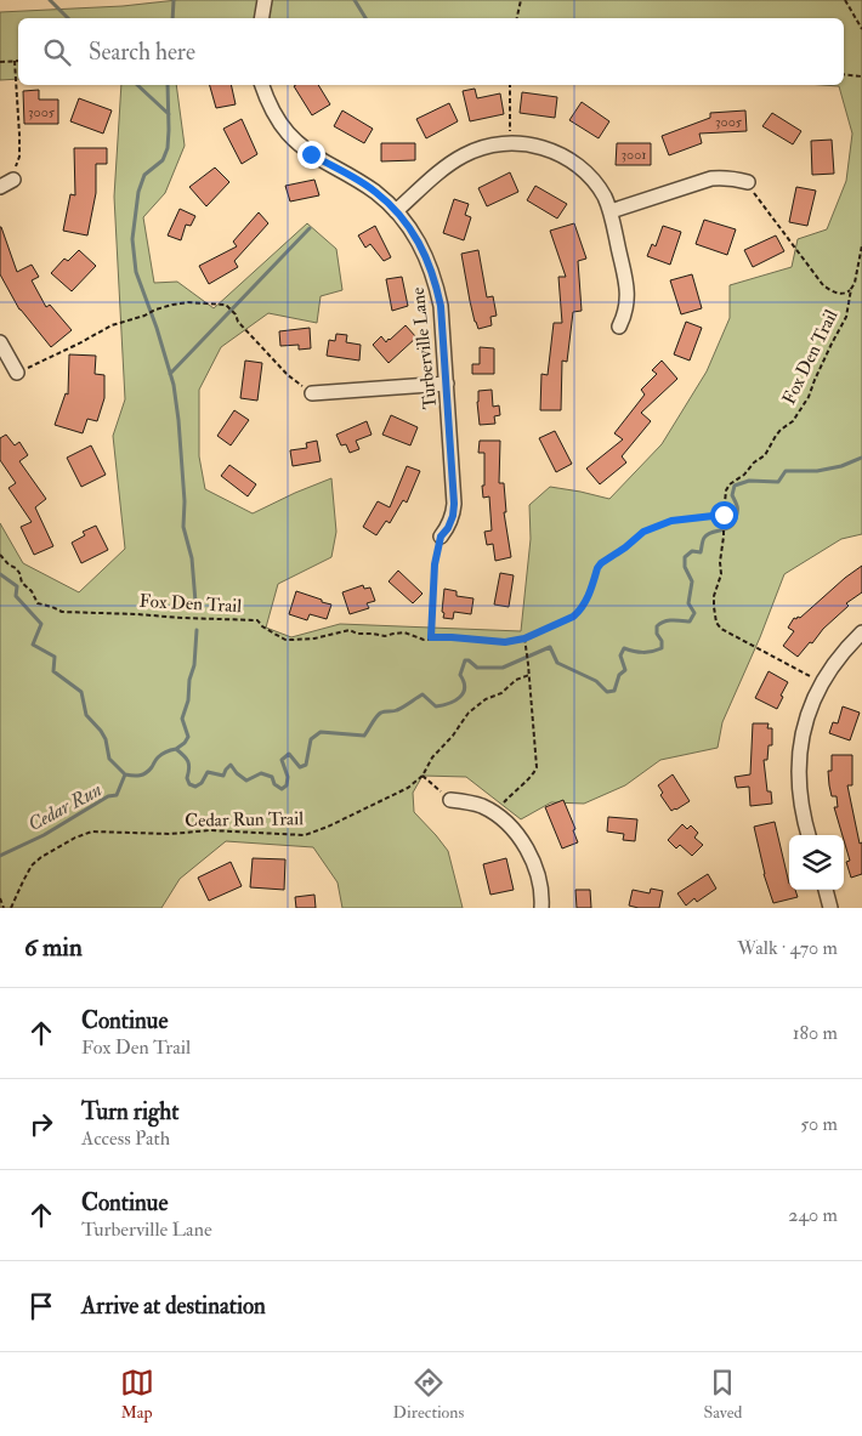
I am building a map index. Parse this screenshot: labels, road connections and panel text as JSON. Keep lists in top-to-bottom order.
{
  "streets": {
    "street": ["Turberville Lane"],
    "path": ["Fox Den Trail", "Cedar Run Trail"]
  },
  "water": ["Cedar Run"],
  "house_numbers": ["3005", "3005", "3001"],
  "page": {
    "search": "Search here",
    "heading": ["6 min", "Walk · 470 m"],
    "list": [
      ["Continue", "Fox Den Trail", "180 m"],
      ["Turn right", "Access Path", "50 m"],
      ["Continue", "Turberville Lane", "240 m"],
      "Arrive at destination"
    ],
    "nav": ["Map", "Directions", "Saved"]
  }
}
